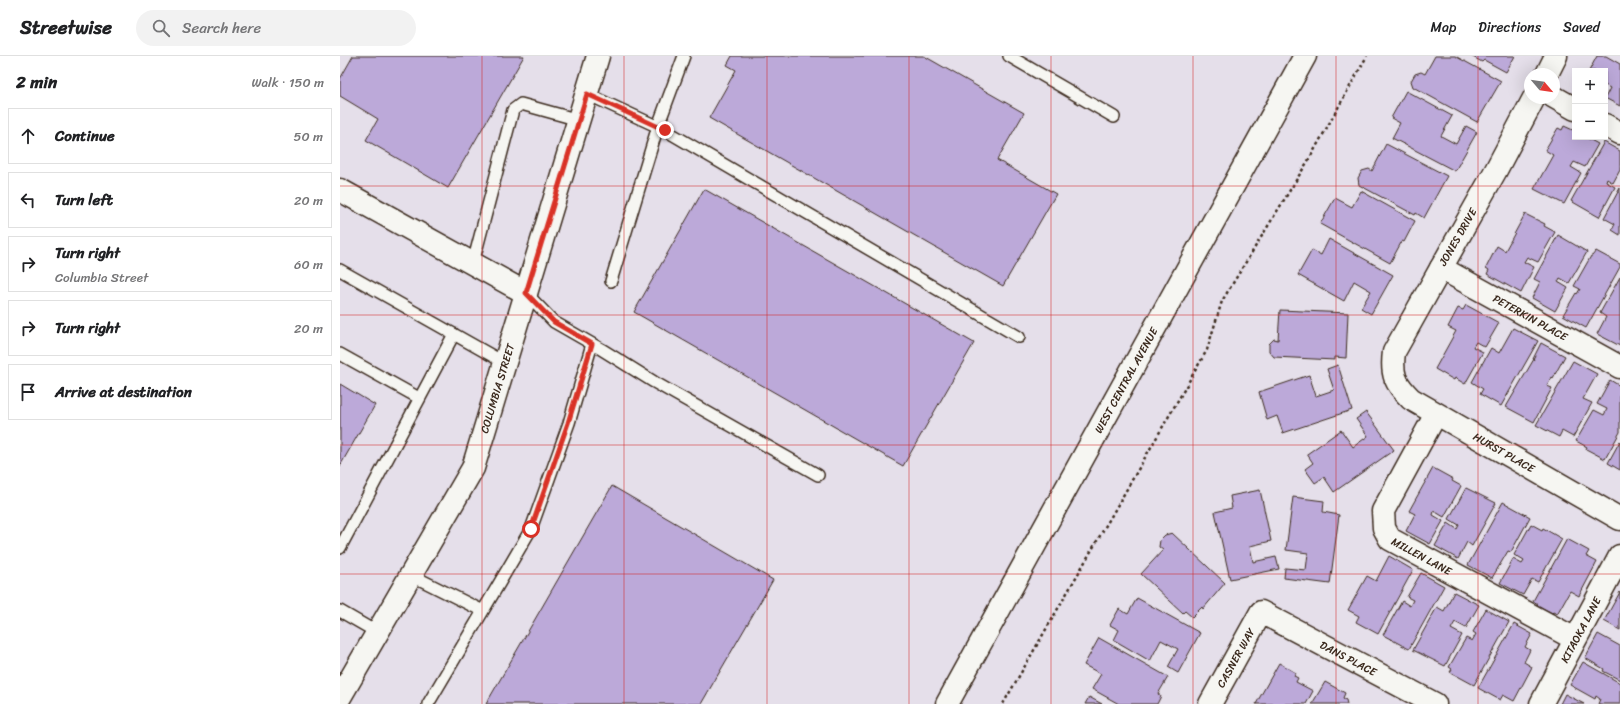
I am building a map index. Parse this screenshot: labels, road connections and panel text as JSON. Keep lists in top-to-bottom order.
{
  "streets": {
    "street": [
      "JONES DRIVE",
      "PETERKIN PLACE",
      "WEST CENTRAL AVENUE",
      "COLUMBIA STREET",
      "HURST PLACE",
      "MILLEN LANE",
      "KITAOKA LANE",
      "CASNER WAY",
      "DANS PLACE"
    ]
  },
  "crossings": [
    ["JONES DRIVE", "PETERKIN PLACE"],
    ["JONES DRIVE", "HURST PLACE"],
    ["HURST PLACE", "MILLEN LANE"],
    ["MILLEN LANE", "KITAOKA LANE"],
    ["CASNER WAY", "DANS PLACE"]
  ],
  "north": "bottom right",
  "page": {
    "header": "Streetwise",
    "search": "Search here",
    "nav": ["Map", "Directions", "Saved"],
    "heading": ["2 min", "Walk · 150 m"],
    "map_buttons": ["+", "−"],
    "list": [
      ["Continue", "50 m"],
      ["Turn left", "20 m"],
      ["Turn right", "Columbia Street", "60 m"],
      ["Turn right", "20 m"],
      "Arrive at destination"
    ]
  }
}
